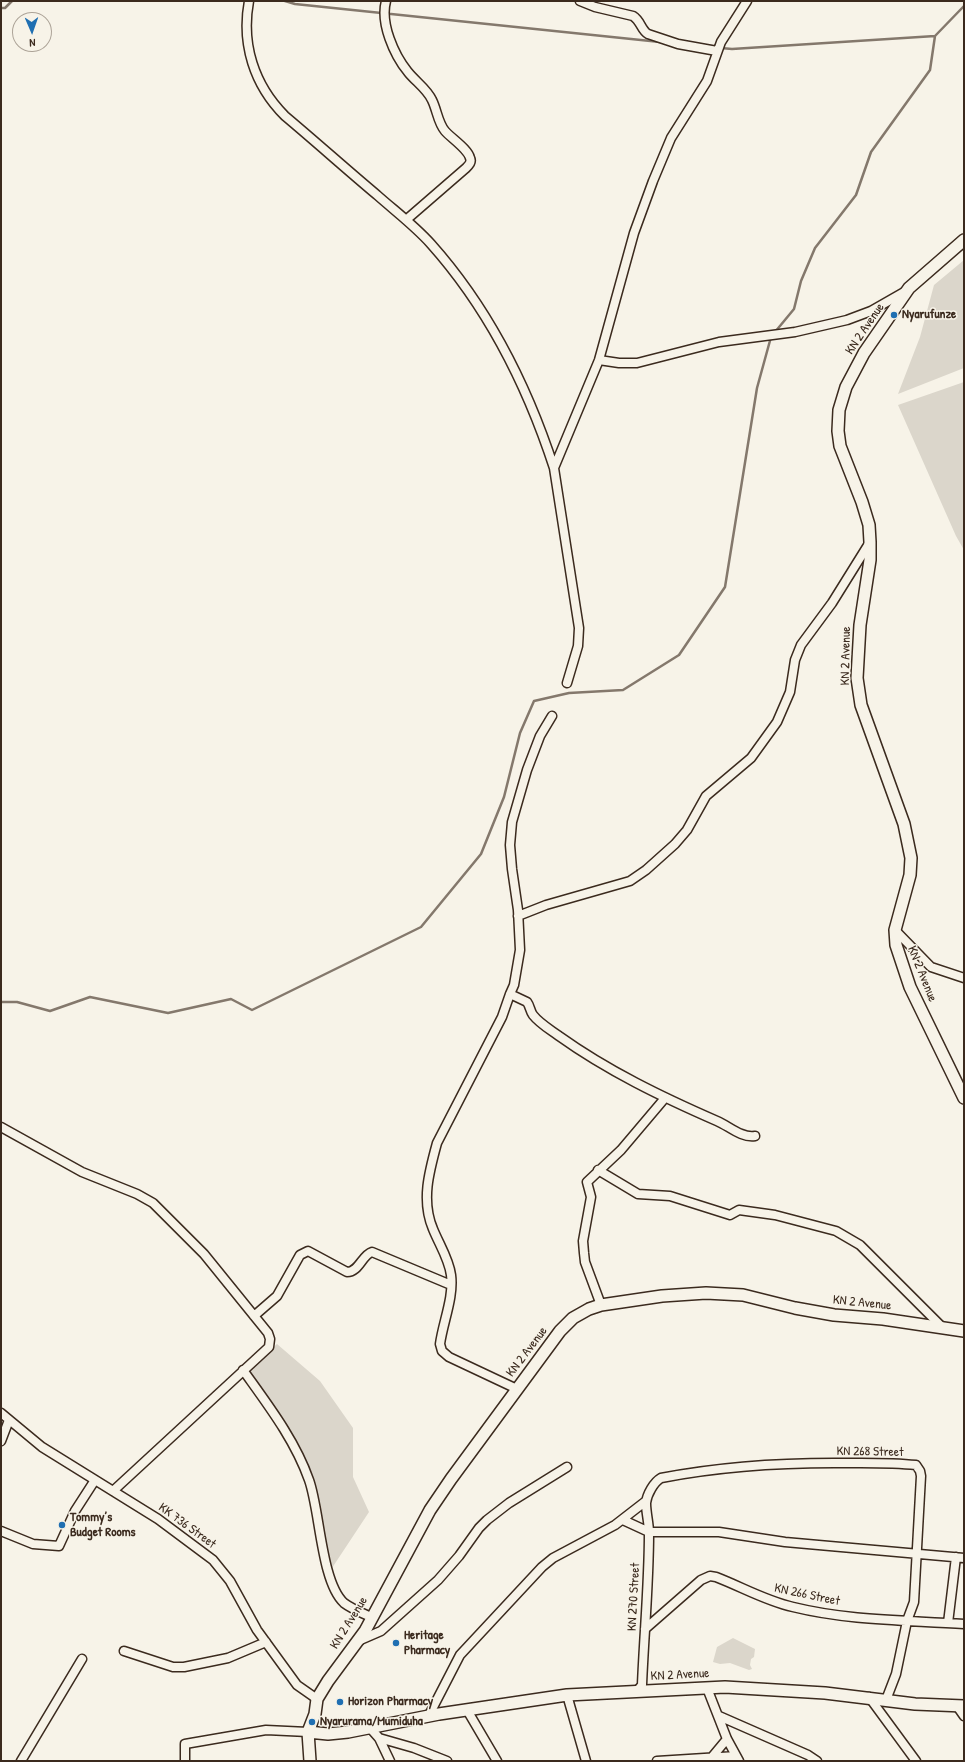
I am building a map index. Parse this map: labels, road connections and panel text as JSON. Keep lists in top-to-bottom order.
{
  "streets": {
    "main road": ["KN 2 Avenue"],
    "street": [
      "KN 268 Street",
      "KK 736 Street",
      "KN 266 Street",
      "KN 270 Street"
    ]
  },
  "crossings": [
    ["KN 2 Avenue", "KN 268 Street"],
    ["KN 2 Avenue", "KK 736 Street"],
    ["KN 2 Avenue", "KN 270 Street"],
    ["KN 268 Street", "KN 266 Street"],
    ["KN 268 Street", "KN 270 Street"],
    ["KN 266 Street", "KN 270 Street"]
  ],
  "places": [
    "Nyarufunze",
    "Tommy’s Budget Rooms",
    "Heritage Pharmacy",
    "Horizon Pharmacy",
    "Nyarurama/Mumiduha"
  ],
  "north": "bottom"
}
